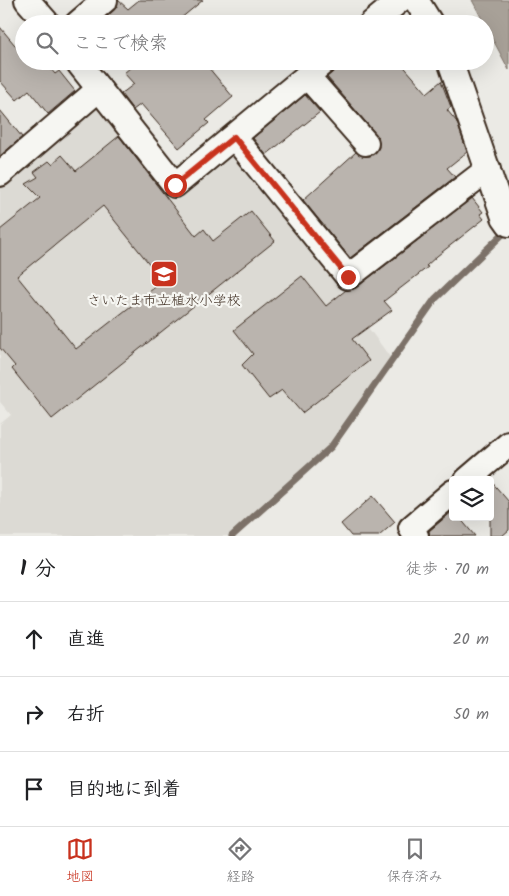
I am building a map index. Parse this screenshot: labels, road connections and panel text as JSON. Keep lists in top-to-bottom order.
{
  "places": {
    "school or university": ["さいたま市立植水小学校"]
  },
  "page": {
    "search": "ここで検索",
    "heading": ["1 分", "徒歩 · 70 m"],
    "list": [
      ["直進", "20 m"],
      ["右折", "50 m"],
      "目的地に到着"
    ],
    "nav": ["地図", "経路", "保存済み"]
  }
}
